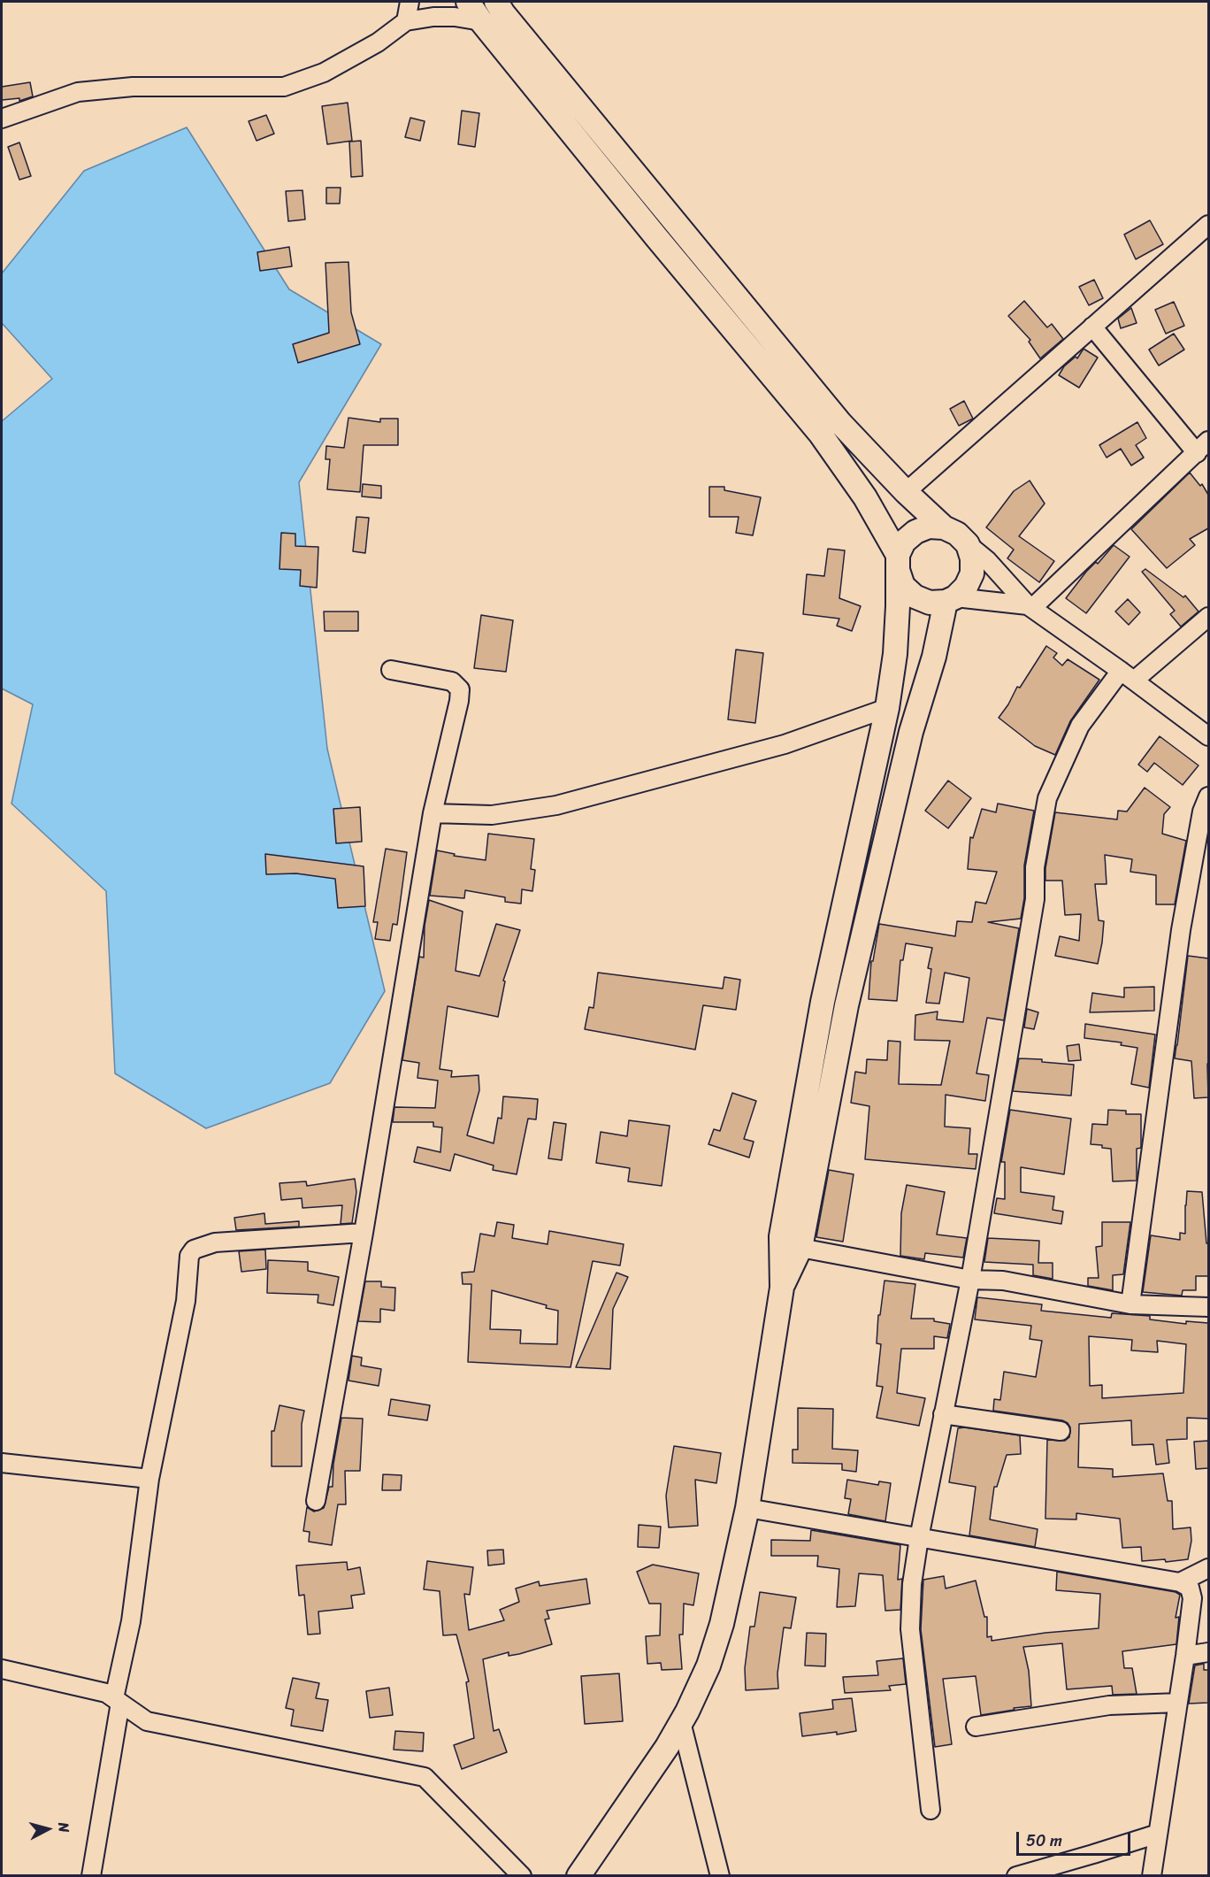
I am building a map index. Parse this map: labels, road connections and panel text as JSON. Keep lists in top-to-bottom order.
{
  "scale_bar": "50 m",
  "north": "right"
}
